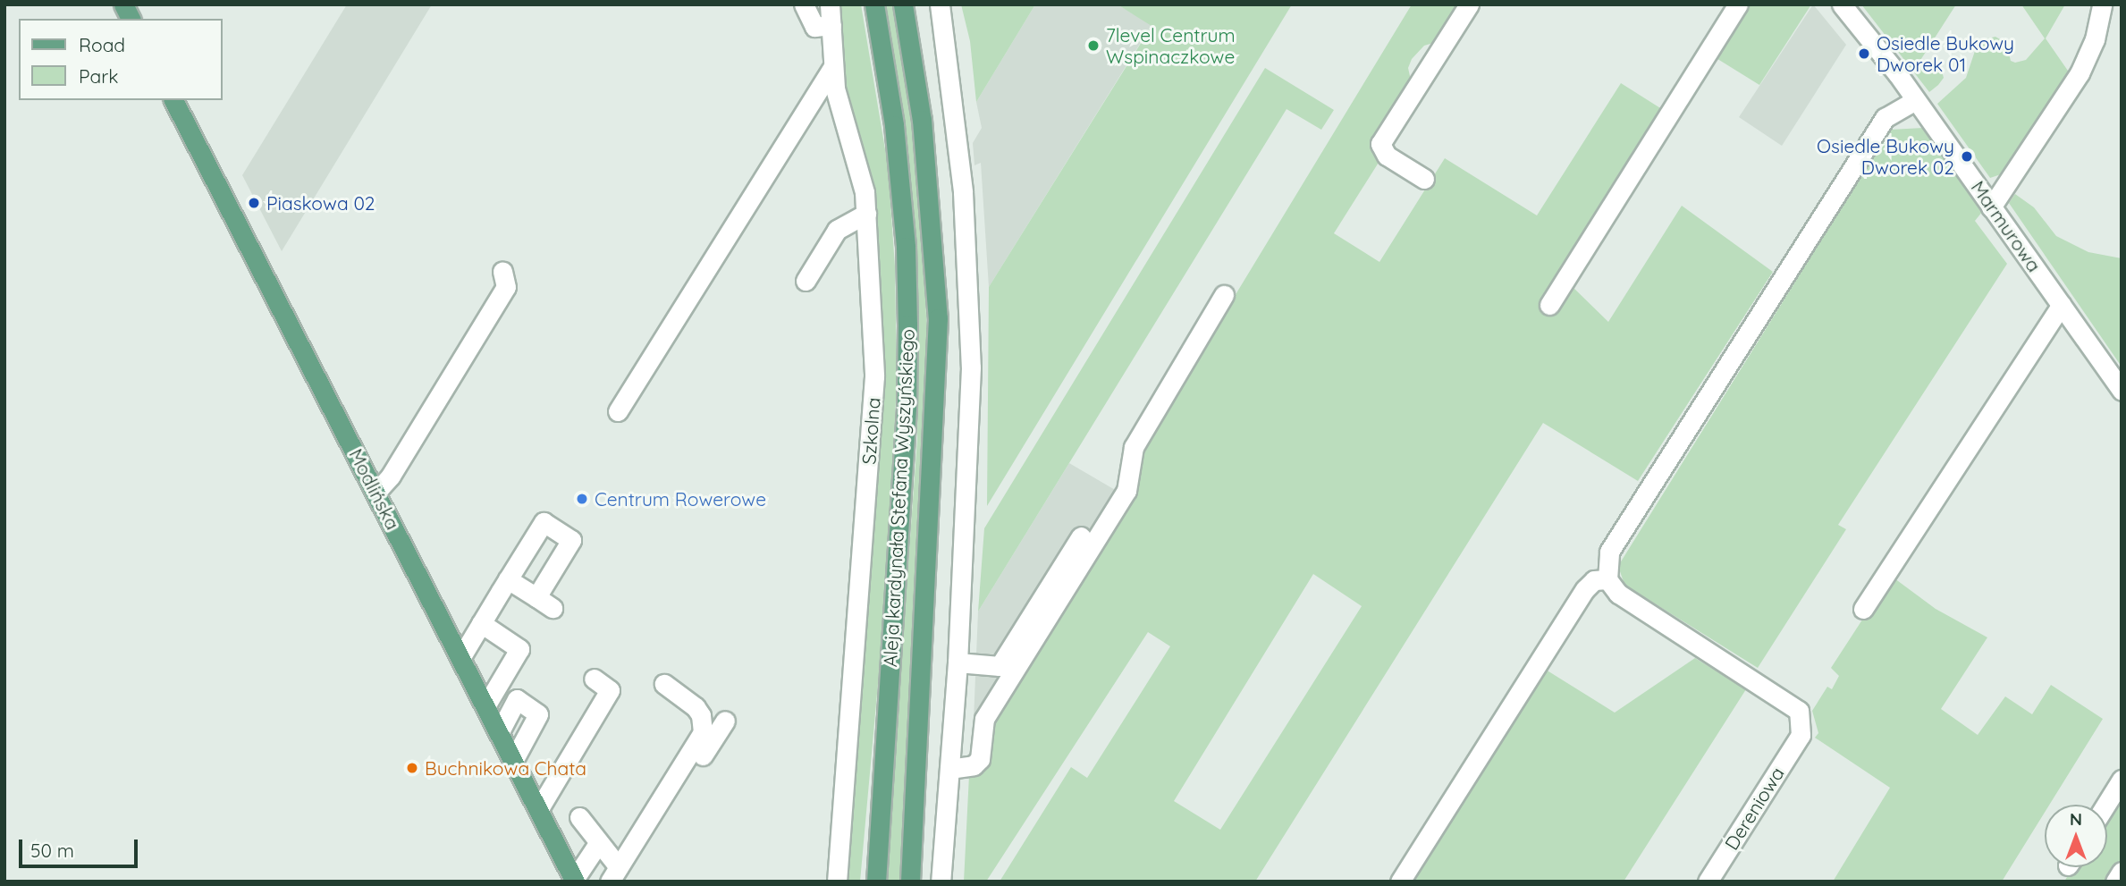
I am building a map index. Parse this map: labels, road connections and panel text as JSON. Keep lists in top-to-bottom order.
{
  "streets": {
    "main road": ["Modlińska", "Aleja kardynała Stefana Wyszyńskiego"],
    "street": ["Marmurowa", "Szkolna", "Dereniowa"]
  },
  "places": [
    "7level Centrum Wspinaczkowe",
    "Osiedle Bukowy Dworek 01",
    "Osiedle Bukowy Dworek 02",
    "Piaskowa 02",
    "Centrum Rowerowe",
    "Buchnikowa Chata"
  ],
  "legend": ["Road", "Park"],
  "scale_bar": "50 m",
  "north": "top"
}
